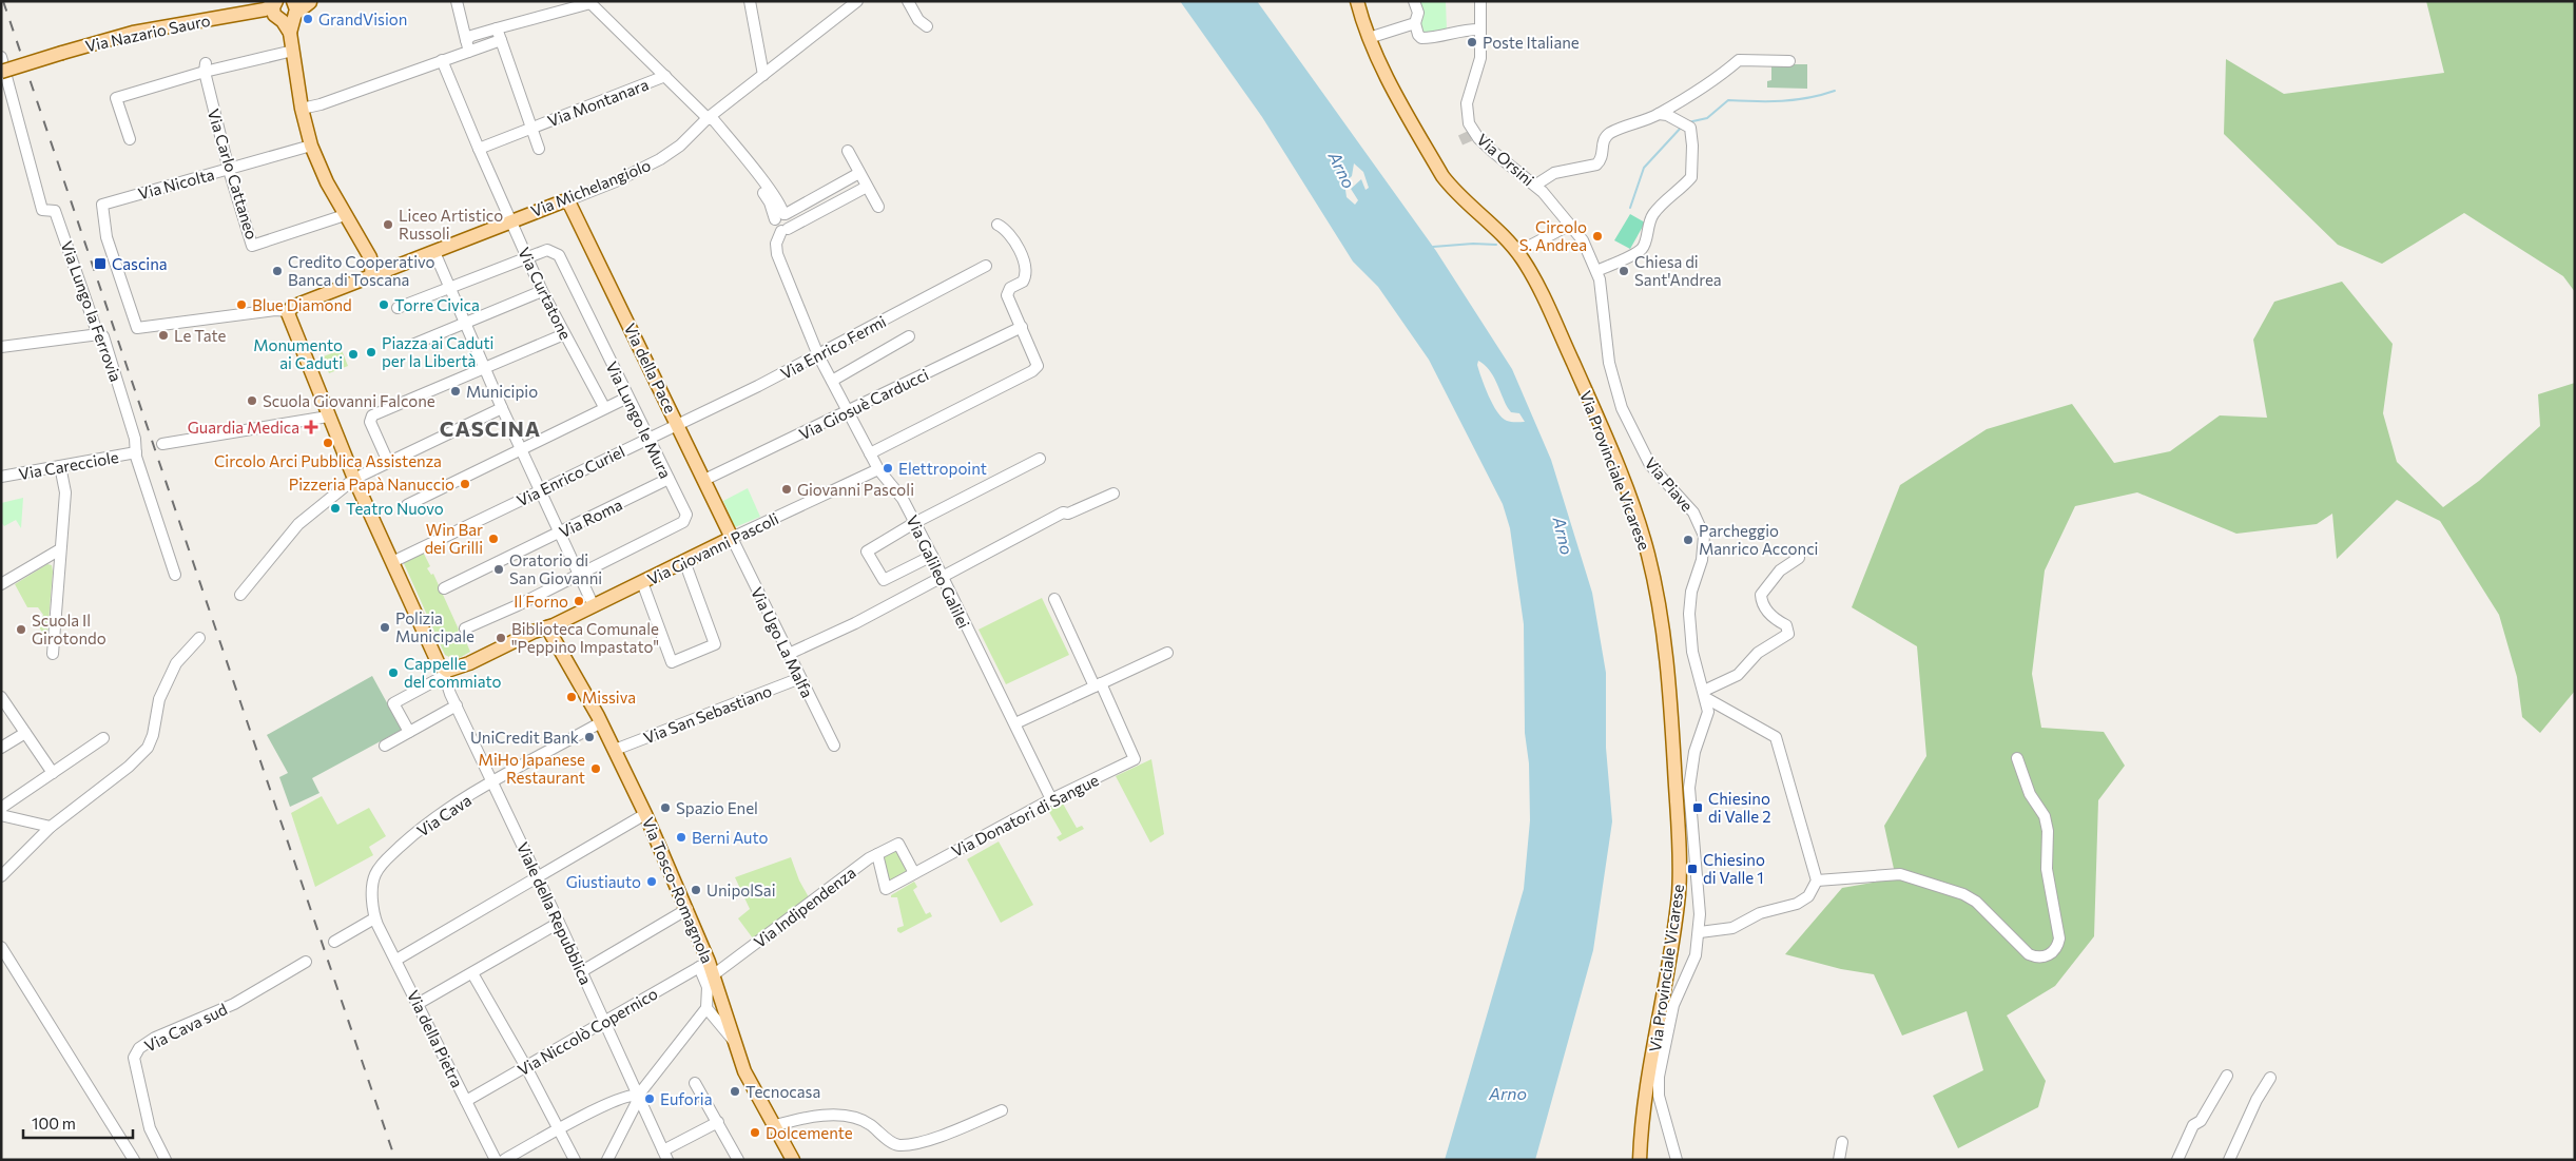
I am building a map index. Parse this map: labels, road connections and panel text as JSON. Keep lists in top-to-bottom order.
{
  "streets": {
    "main road": [
      "Via Nazario Sauro",
      "Via Michelangiolo",
      "Via della Pace",
      "Via Provinciale Vicarese",
      "Via Giovanni Pascoli",
      "Via Tosco-Romagnola"
    ],
    "street": [
      "Via Montanara",
      "Via Orsini",
      "Via Carlo Cattaneo",
      "Via Nicolta",
      "Via Curtatone",
      "Via Lungo la Ferrovia",
      "Via Enrico Fermi",
      "Via Giosuè Carducci",
      "Via Lungo le Mura",
      "Via Carecciole",
      "Via Enrico Curiel",
      "Via Piave",
      "Via Roma",
      "Via Galileo Galilei",
      "Via Ugo La Malfa",
      "Via San Sebastiano",
      "Via Cava",
      "Via Donatori di Sangue",
      "Via Indipendenza",
      "Viale della Repubblica",
      "Via Cava sud",
      "Via Niccolò Copernico",
      "Via della Pietra"
    ]
  },
  "crossings": [
    ["Via Montanara", "Via Curtatone"],
    ["Via Montanara", "Via Galileo Galilei"],
    ["Via Orsini", "Via Piave"],
    ["Via Carlo Cattaneo", "Via Nicolta"],
    ["Via Nicolta", "Via Michelangiolo"],
    ["Via Michelangiolo", "Via Curtatone"],
    ["Via Michelangiolo", "Via della Pace"],
    ["Via Michelangiolo", "Via Galileo Galilei"],
    ["Via Curtatone", "Via Lungo le Mura"],
    ["Via Lungo la Ferrovia", "Via Carecciole"],
    ["Via Enrico Fermi", "Via della Pace"],
    ["Via Enrico Fermi", "Via Enrico Curiel"],
    ["Via Enrico Fermi", "Via Galileo Galilei"],
    ["Via della Pace", "Via Giosuè Carducci"],
    ["Via della Pace", "Via Enrico Curiel"],
    ["Via della Pace", "Via Giovanni Pascoli"],
    ["Via della Pace", "Via Ugo La Malfa"],
    ["Via Giosuè Carducci", "Via Galileo Galilei"],
    ["Via Lungo le Mura", "Via Enrico Curiel"],
    ["Via Lungo le Mura", "Via Roma"],
    ["Via Giovanni Pascoli", "Via Galileo Galilei"],
    ["Via Giovanni Pascoli", "Via Ugo La Malfa"],
    ["Via Giovanni Pascoli", "Via Tosco-Romagnola"],
    ["Via Giovanni Pascoli", "Viale della Repubblica"],
    ["Via Galileo Galilei", "Via Donatori di Sangue"],
    ["Via Ugo La Malfa", "Via San Sebastiano"],
    ["Via San Sebastiano", "Via Tosco-Romagnola"],
    ["Via Cava", "Via Tosco-Romagnola"],
    ["Via Cava", "Viale della Repubblica"],
    ["Via Cava", "Via della Pietra"],
    ["Via Donatori di Sangue", "Via Indipendenza"],
    ["Via Tosco-Romagnola", "Via Indipendenza"],
    ["Via Tosco-Romagnola", "Via Niccolò Copernico"],
    ["Via Indipendenza", "Via Niccolò Copernico"],
    ["Viale della Repubblica", "Via Niccolò Copernico"],
    ["Via Niccolò Copernico", "Via della Pietra"]
  ],
  "districts": ["CASCINA"],
  "water": ["Arno"],
  "places": {
    "other": [
      "GrandVision",
      "Poste Italiane",
      "Liceo Artistico Russoli",
      "Circolo S. Andrea",
      "Credito Cooperativo Banca di Toscana",
      "Chiesa di Sant'Andrea",
      "Blue Diamond",
      "Torre Civica",
      "Le Tate",
      "Piazza ai Caduti per la Libertà",
      "Monumento ai Caduti",
      "Municipio",
      "Scuola Giovanni Falcone",
      "Circolo Arci Pubblica Assistenza",
      "Elettropoint",
      "Pizzeria Papà Nanuccio",
      "Giovanni Pascoli",
      "Teatro Nuovo",
      "Win Bar dei Grilli",
      "Parcheggio Manrico Acconci",
      "Oratorio di San Giovanni",
      "Il Forno",
      "Polizia Municipale",
      "Scuola Il Girotondo",
      "Biblioteca Comunale \"Peppino Impastato\"",
      "Cappelle del commiato",
      "Missiva",
      "UniCredit Bank",
      "MiHo Japanese Restaurant",
      "Spazio Enel",
      "Berni Auto",
      "Giustiauto",
      "UnipolSai",
      "Tecnocasa",
      "Euforia",
      "Dolcemente"
    ],
    "transit": ["Cascina", "Chiesino di Valle 2", "Chiesino di Valle 1"],
    "health": ["Guardia Medica"]
  },
  "scale_bar": "100 m"
}
